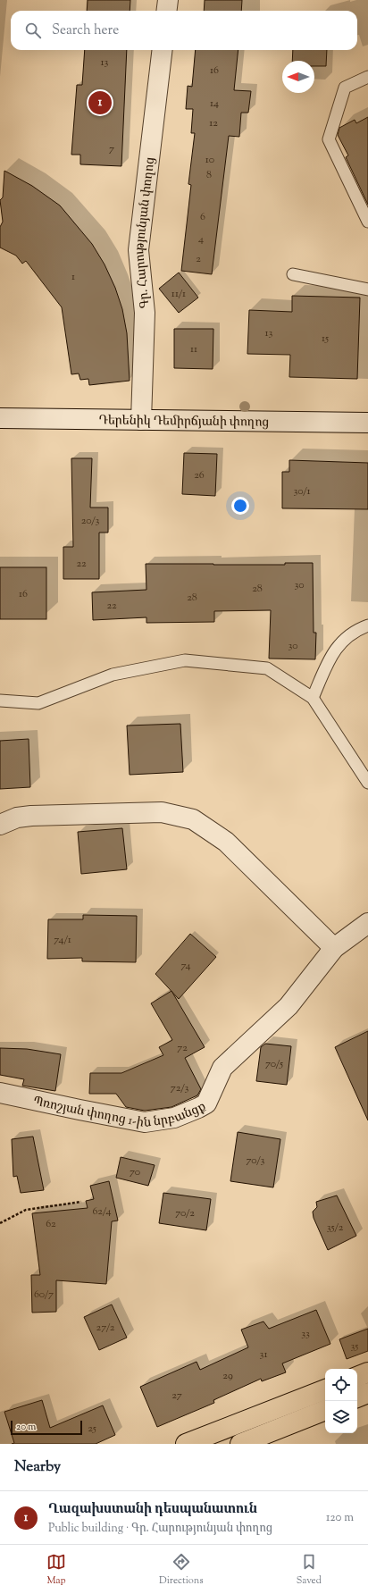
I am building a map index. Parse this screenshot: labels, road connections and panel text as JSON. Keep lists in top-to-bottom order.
{
  "streets": {
    "street": ["Գր. Հարությունյան փողոց", "Դերենիկ Դեմիրճյանի փողոց", "Պռոշյան փողոց 1-ին նրբանցք"]
  },
  "crossings": [
    ["Գր. Հարությունյան փողոց", "Դերենիկ Դեմիրճյանի փողոց"]
  ],
  "house_numbers": [
    "13",
    "16",
    "14",
    "12",
    "7",
    "10",
    "8",
    "6",
    "4",
    "2",
    "1",
    "11/1",
    "13",
    "15",
    "11",
    "26",
    "30/1",
    "20/3",
    "22",
    "30",
    "28",
    "16",
    "28",
    "22",
    "30",
    "74/1",
    "74",
    "72",
    "70/5",
    "72/3",
    "70/3",
    "70",
    "62/4",
    "70/2",
    "62",
    "35/2",
    "60/7",
    "27/2",
    "33",
    "35",
    "31",
    "29",
    "27",
    "25"
  ],
  "scale_bar": "20 m",
  "north": "left",
  "page": {
    "search": "Search here",
    "pins": "1",
    "scale": "20 m",
    "heading": "Nearby",
    "list": [
      {
        "mark": "1",
        "name": "Ղազախստանի դեսպանատուն",
        "note": "Public building · Գր. Հարությունյան փողոց",
        "value": "120 m"
      }
    ],
    "nav": ["Map", "Directions", "Saved"]
  }
}
